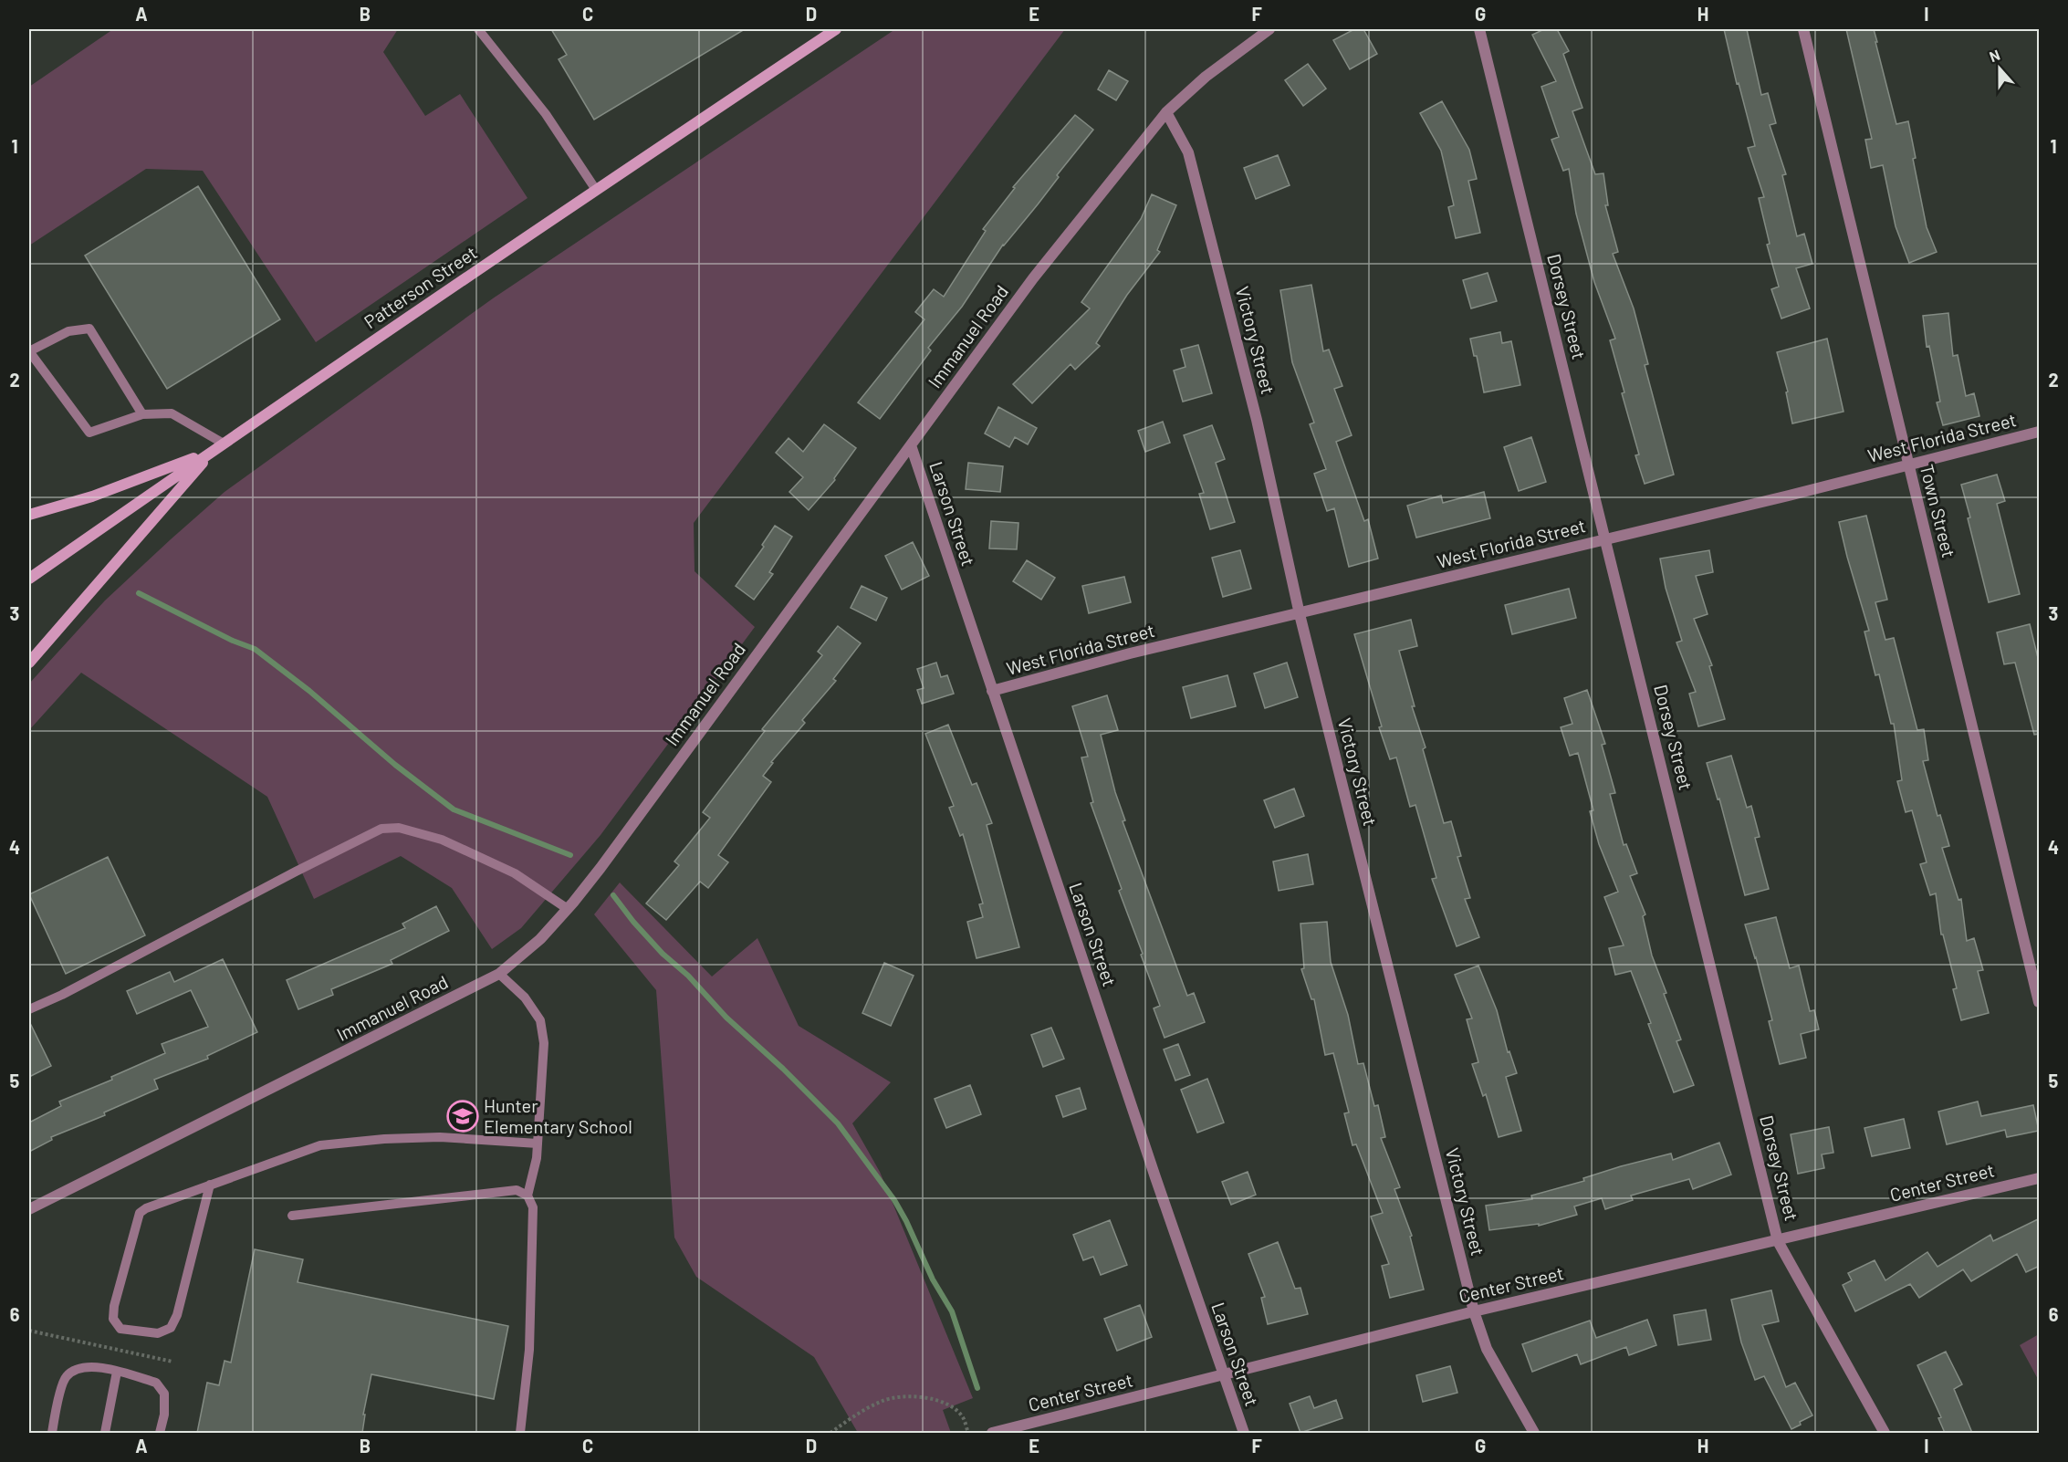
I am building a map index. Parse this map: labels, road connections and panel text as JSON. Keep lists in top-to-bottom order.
{
  "streets": {
    "main road": ["Patterson Street"],
    "street": [
      "Dorsey Street",
      "Immanuel Road",
      "Victory Street",
      "West Florida Street",
      "Town Street",
      "Larson Street",
      "Center Street"
    ]
  },
  "crossings": [
    ["Dorsey Street", "West Florida Street"],
    ["Dorsey Street", "Center Street"],
    ["Immanuel Road", "Victory Street"],
    ["Immanuel Road", "Larson Street"],
    ["Victory Street", "West Florida Street"],
    ["Victory Street", "Center Street"],
    ["West Florida Street", "Town Street"],
    ["West Florida Street", "Larson Street"],
    ["Larson Street", "Center Street"]
  ],
  "places": {
    "school or university": ["Hunter Elementary School"]
  },
  "north": "top",
  "grid": {
    "columns": [
      "A",
      "B",
      "C",
      "D",
      "E",
      "F",
      "G",
      "H",
      "I"
    ],
    "rows": [
      "1",
      "2",
      "3",
      "4",
      "5",
      "6"
    ]
  }
}
